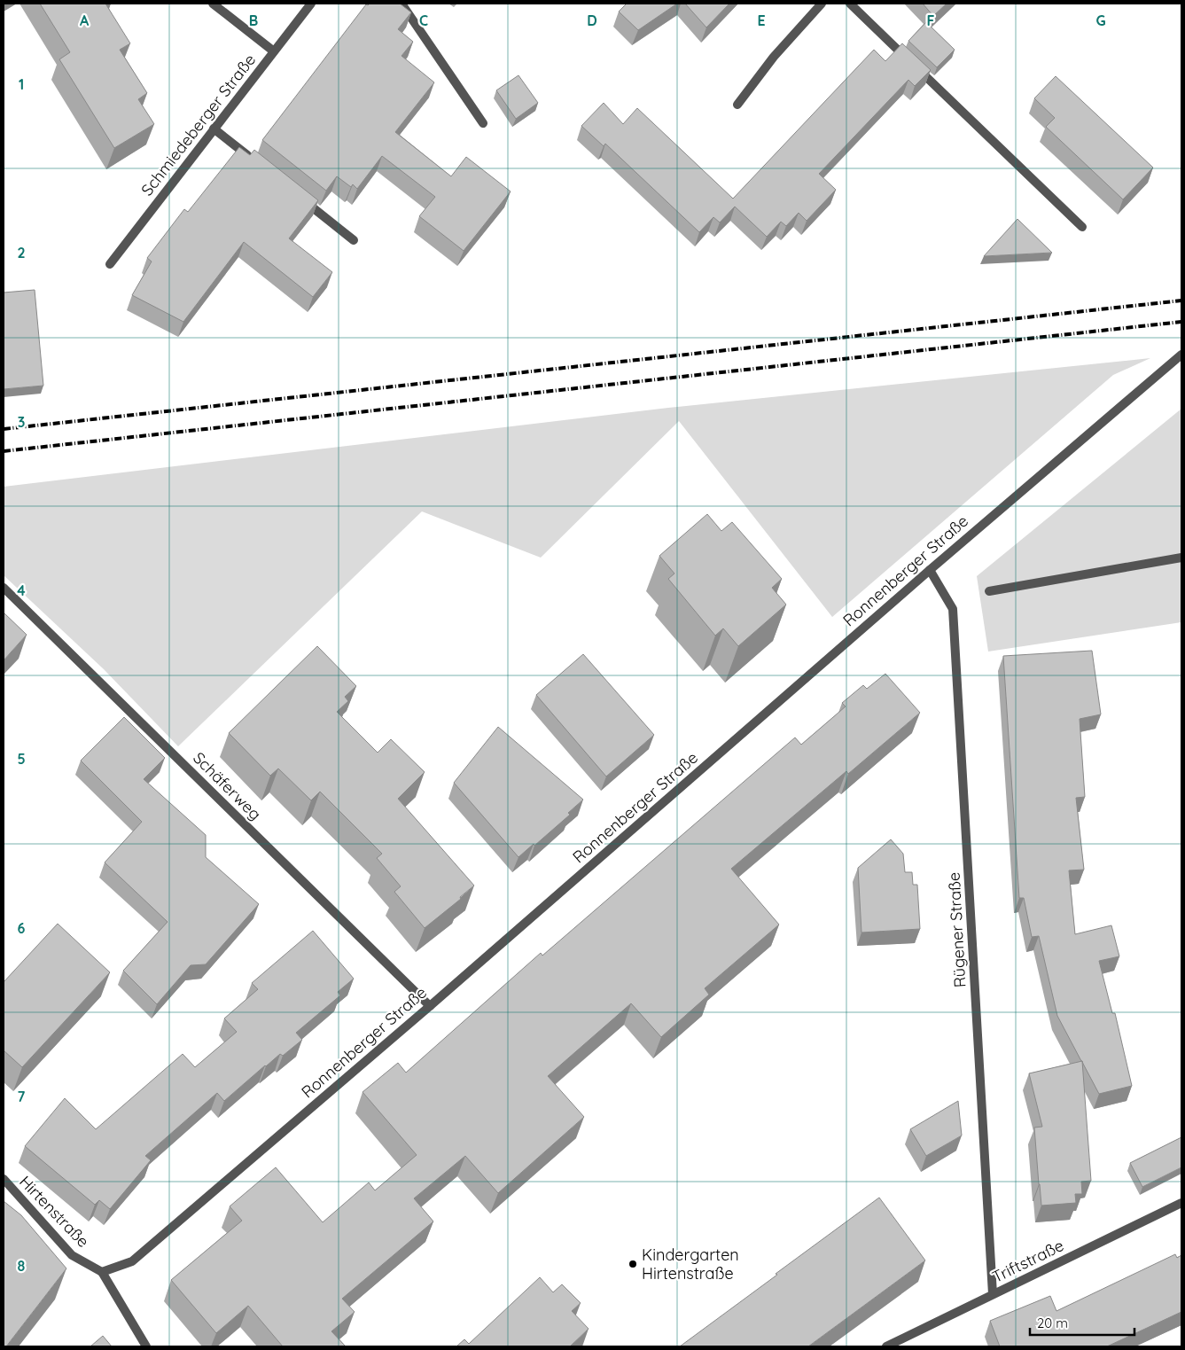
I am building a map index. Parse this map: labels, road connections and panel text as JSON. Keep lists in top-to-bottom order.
{
  "streets": {
    "street": [
      "Schmiedeberger Straße",
      "Ronnenberger Straße",
      "Schäferweg",
      "Rügener Straße",
      "Hirtenstraße",
      "Triftstraße"
    ]
  },
  "crossings": [
    ["Ronnenberger Straße", "Schäferweg"],
    ["Ronnenberger Straße", "Rügener Straße"],
    ["Ronnenberger Straße", "Hirtenstraße"],
    ["Rügener Straße", "Triftstraße"]
  ],
  "places": ["Kindergarten Hirtenstraße"],
  "scale_bar": "20 m",
  "grid": {
    "columns": [
      "A",
      "B",
      "C",
      "D",
      "E",
      "F",
      "G"
    ],
    "rows": [
      "1",
      "2",
      "3",
      "4",
      "5",
      "6",
      "7",
      "8"
    ]
  }
}
